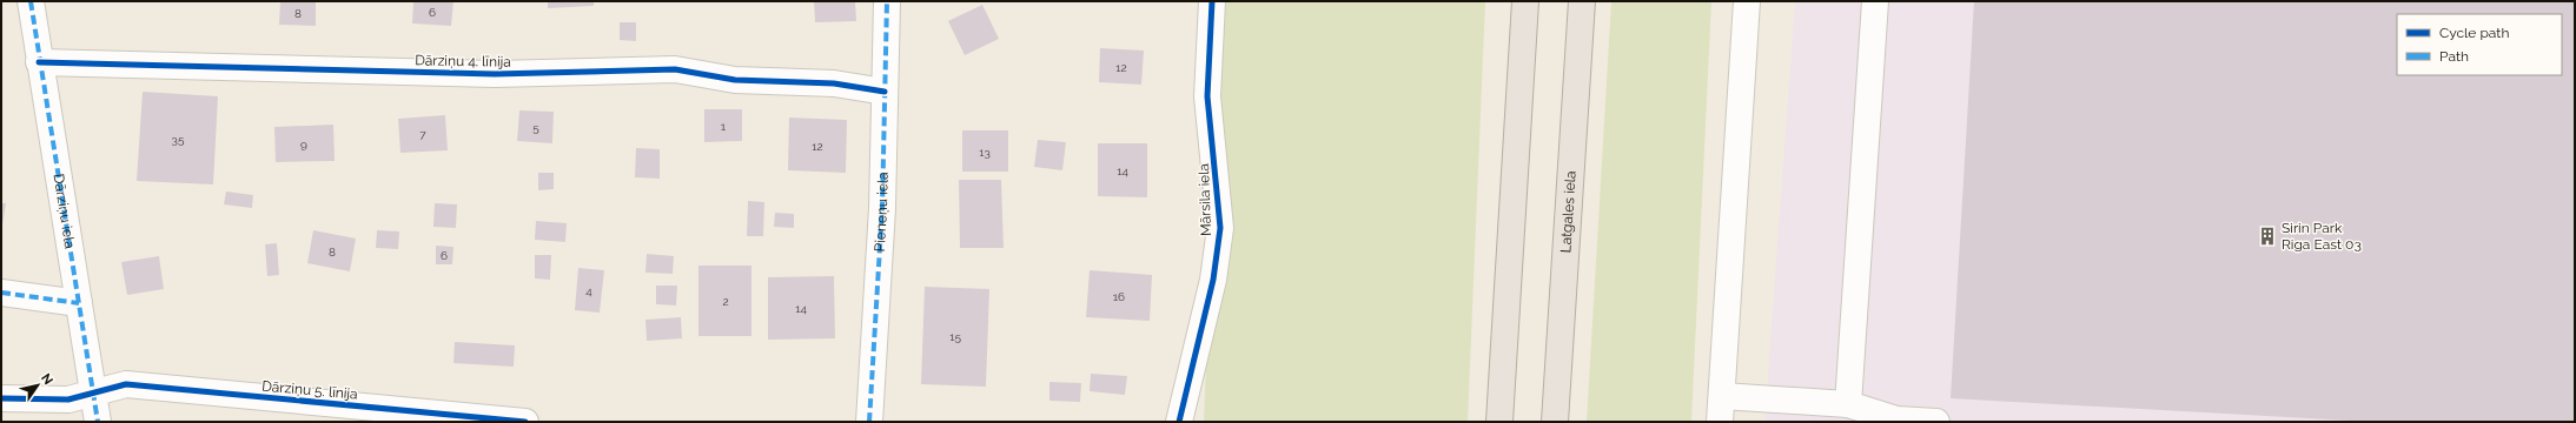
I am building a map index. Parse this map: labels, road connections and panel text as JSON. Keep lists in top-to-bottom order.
{
  "streets": {
    "highway": ["Latgales iela"],
    "street": [
      "Dārziņu 4. līnija",
      "Mārsila iela",
      "Dārziņu iela",
      "Pieneņu iela",
      "Dārziņu 5. līnija"
    ]
  },
  "crossings": [
    ["Dārziņu 4. līnija", "Dārziņu iela"],
    ["Dārziņu 4. līnija", "Pieneņu iela"],
    ["Dārziņu iela", "Dārziņu 5. līnija"]
  ],
  "places": {
    "building": ["Sirin Park Riga East 03"]
  },
  "house_numbers": [
    "6",
    "8",
    "12",
    "1",
    "5",
    "7",
    "35",
    "9",
    "12",
    "13",
    "14",
    "8",
    "6",
    "4",
    "16",
    "2",
    "14",
    "15"
  ],
  "legend": ["Cycle path", "Path"],
  "north": "top right"
}
